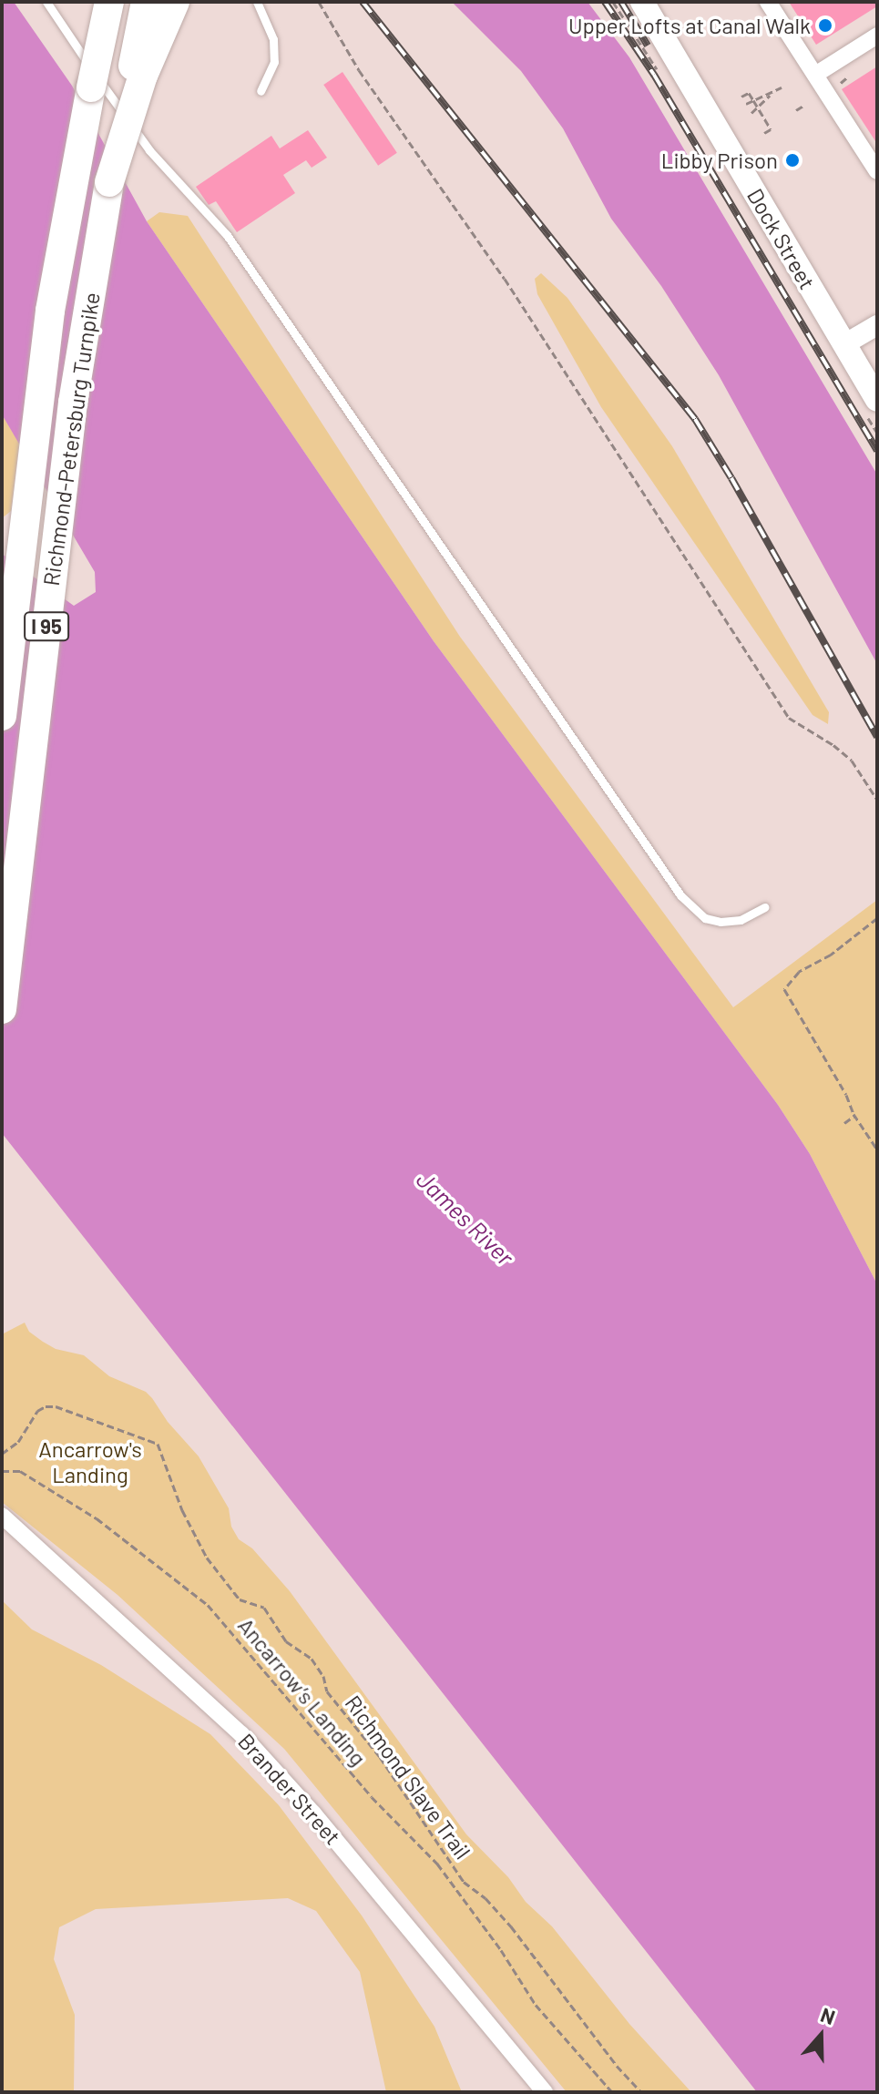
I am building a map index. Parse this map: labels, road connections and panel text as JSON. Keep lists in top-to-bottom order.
{
  "streets": {
    "highway": ["Richmond-Petersburg Turnpike", "I 95"],
    "main road": ["Dock Street"],
    "street": ["Brander Street"],
    "path": ["Ancarrow’s Landing", "Richmond Slave Trail"]
  },
  "water": ["James River"],
  "parks": ["Ancarrow's Landing"],
  "places": ["Upper Lofts at Canal Walk", "Libby Prison"],
  "north": "top"
}
